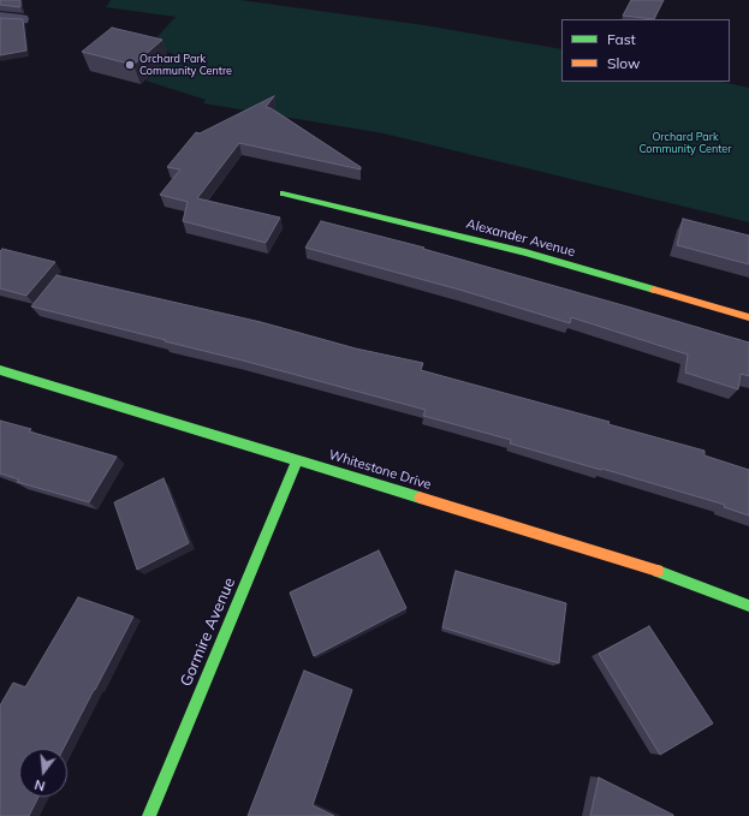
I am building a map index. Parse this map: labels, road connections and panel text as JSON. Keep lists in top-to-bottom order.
{
  "streets": {
    "street": ["Alexander Avenue", "Whitestone Drive", "Gormire Avenue"]
  },
  "crossings": [
    ["Whitestone Drive", "Gormire Avenue"]
  ],
  "parks": ["Orchard Park Community Center"],
  "places": ["Orchard Park Community Centre"],
  "legend": ["Fast", "Slow"],
  "north": "bottom"
}
